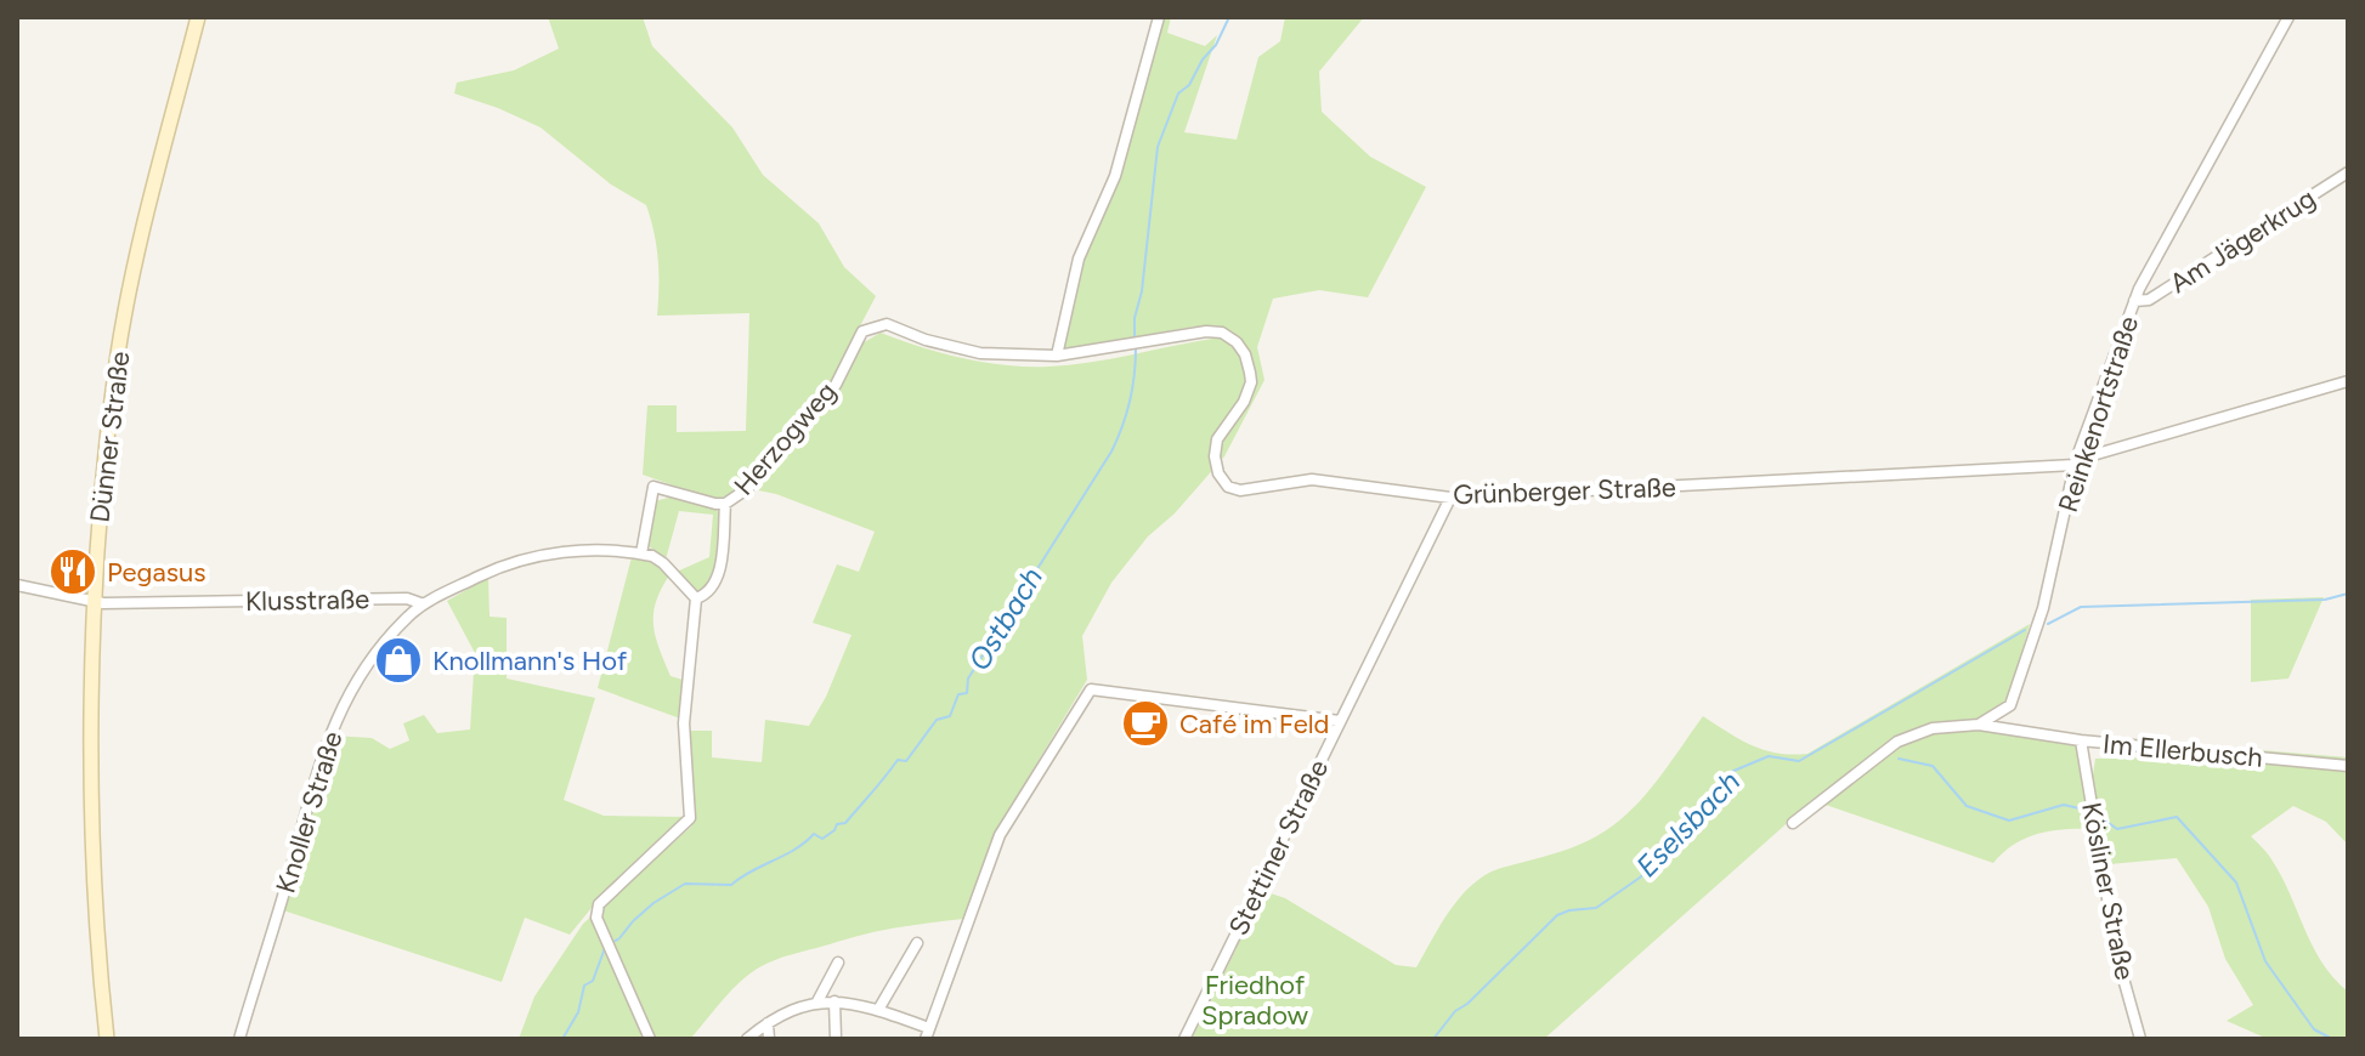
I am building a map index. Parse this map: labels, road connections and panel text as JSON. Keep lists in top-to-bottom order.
{
  "streets": {
    "street": [
      "Am Jägerkrug",
      "Reinkenortstraße",
      "Dünner Straße",
      "Herzogweg",
      "Grünberger Straße",
      "Klusstraße",
      "Im Ellerbusch",
      "Knoller Straße",
      "Stettiner Straße",
      "Kösliner Straße"
    ]
  },
  "crossings": [
    ["Am Jägerkrug", "Reinkenortstraße"],
    ["Reinkenortstraße", "Grünberger Straße"],
    ["Dünner Straße", "Klusstraße"],
    ["Herzogweg", "Grünberger Straße"],
    ["Grünberger Straße", "Stettiner Straße"],
    ["Klusstraße", "Knoller Straße"],
    ["Im Ellerbusch", "Kösliner Straße"]
  ],
  "water": ["Ostbach", "Eselsbach"],
  "parks": ["Friedhof Spradow"],
  "places": {
    "restaurant": ["Pegasus"],
    "shop": ["Knollmann's Hof"],
    "cafe": ["Café im Feld"]
  }
}
